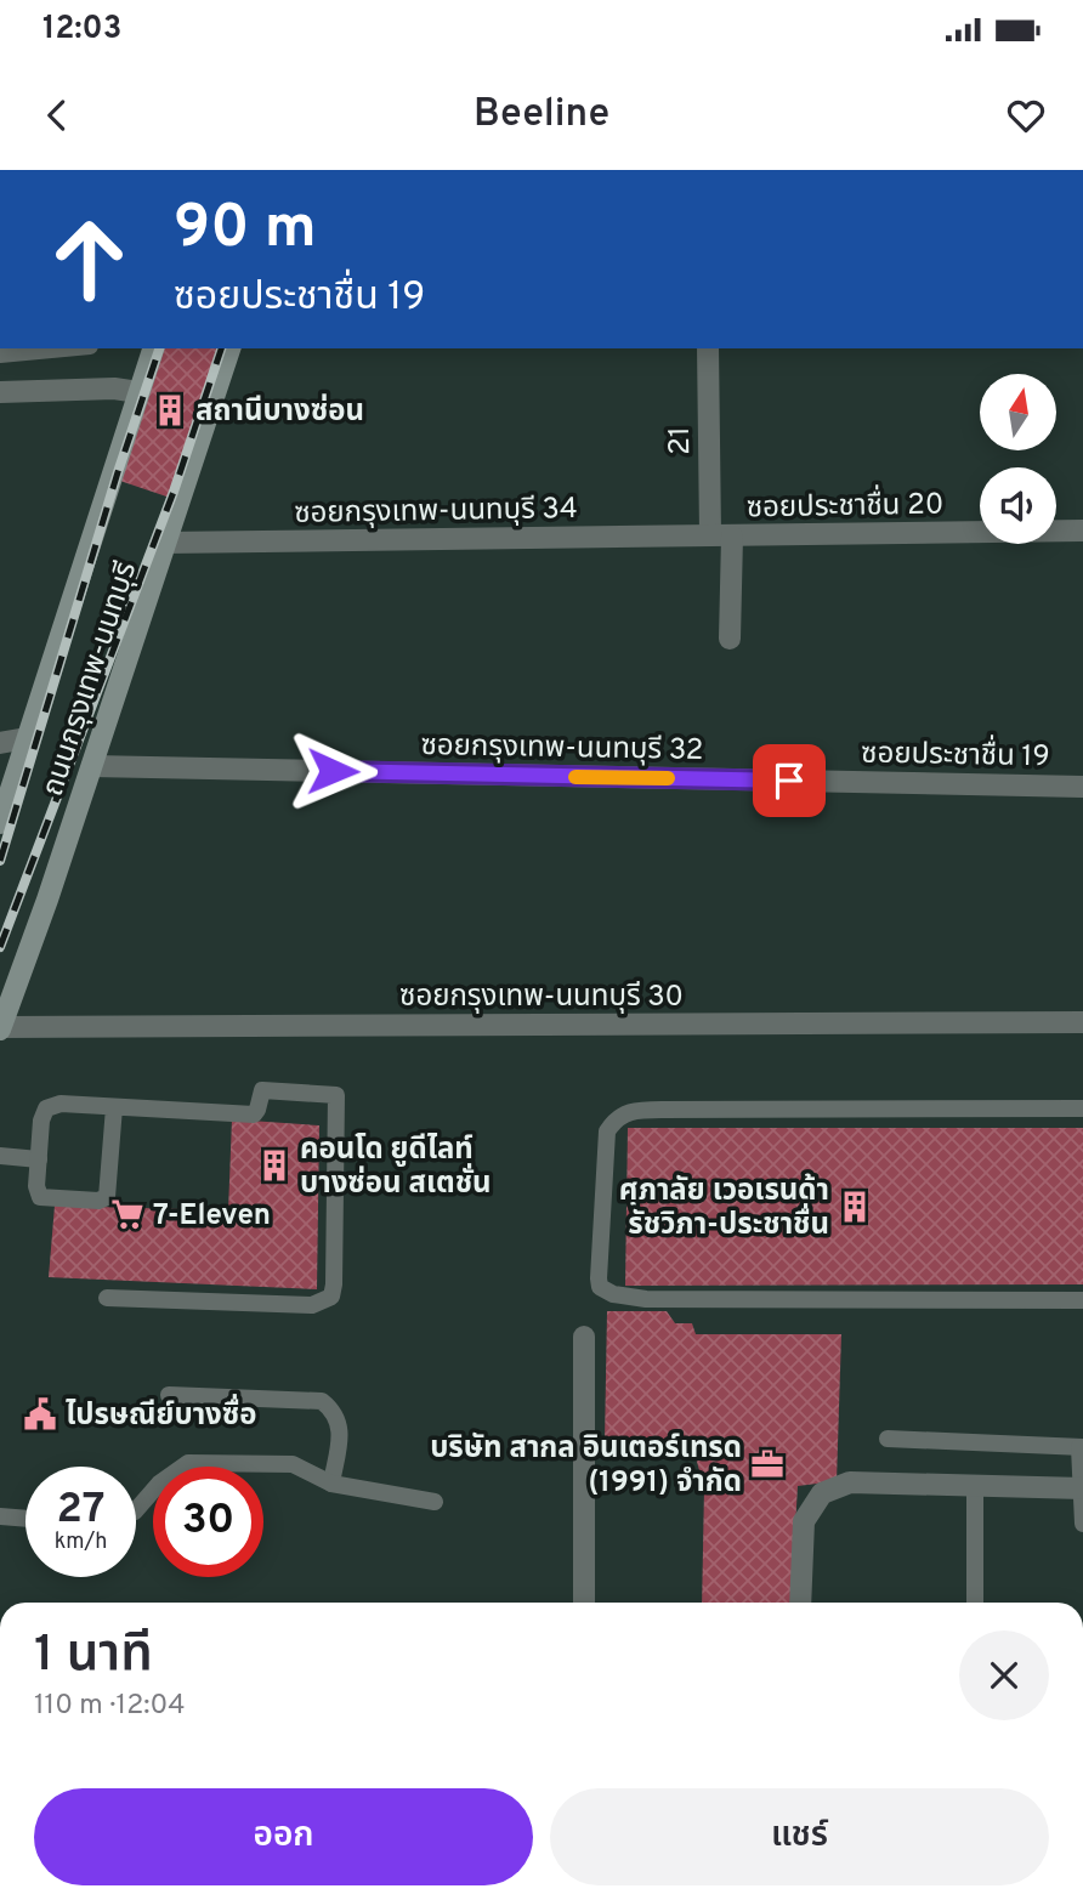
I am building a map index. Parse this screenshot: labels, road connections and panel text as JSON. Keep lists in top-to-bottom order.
{
  "streets": {
    "main road": ["ถนนกรุงเทพ-นนทบุรี"],
    "street": [
      "21",
      "ซอยประชาชื่น 20",
      "ซอยกรุงเทพ-นนทบุรี 34",
      "ซอยกรุงเทพ-นนทบุรี 32",
      "ซอยประชาชื่น 19",
      "ซอยกรุงเทพ-นนทบุรี 30"
    ]
  },
  "crossings": [
    ["21", "ซอยประชาชื่น 20"],
    ["21", "ซอยกรุงเทพ-นนทบุรี 34"],
    ["ซอยประชาชื่น 20", "ซอยกรุงเทพ-นนทบุรี 34"],
    ["ซอยกรุงเทพ-นนทบุรี 34", "ถนนกรุงเทพ-นนทบุรี"],
    ["ถนนกรุงเทพ-นนทบุรี", "ซอยกรุงเทพ-นนทบุรี 32"],
    ["ถนนกรุงเทพ-นนทบุรี", "ซอยกรุงเทพ-นนทบุรี 30"],
    ["ซอยกรุงเทพ-นนทบุรี 32", "ซอยประชาชื่น 19"]
  ],
  "places": {
    "building": ["สถานีบางซ่อน", "คอนโด ยูดีไลท์ บางซ่อน สเตชั่น", "ศุภาลัย เวอเรนด้า รัชวิภา-ประชาชื่น"],
    "supermarket": ["7-Eleven"],
    "public building": ["ไปรษณีย์บางซื่อ"],
    "office": ["บริษัท สากล อินเตอร์เทรด (1991) จำกัด"]
  },
  "north": "top",
  "page": {
    "status": "12:03",
    "header": "Beeline",
    "turn": ["90 m", "ซอยประชาชื่น 19"],
    "speed": "27 km/h",
    "limit": "30",
    "heading": ["1 นาที", "110 m · 12:04"],
    "buttons": ["ออก", "แชร์"]
  }
}
